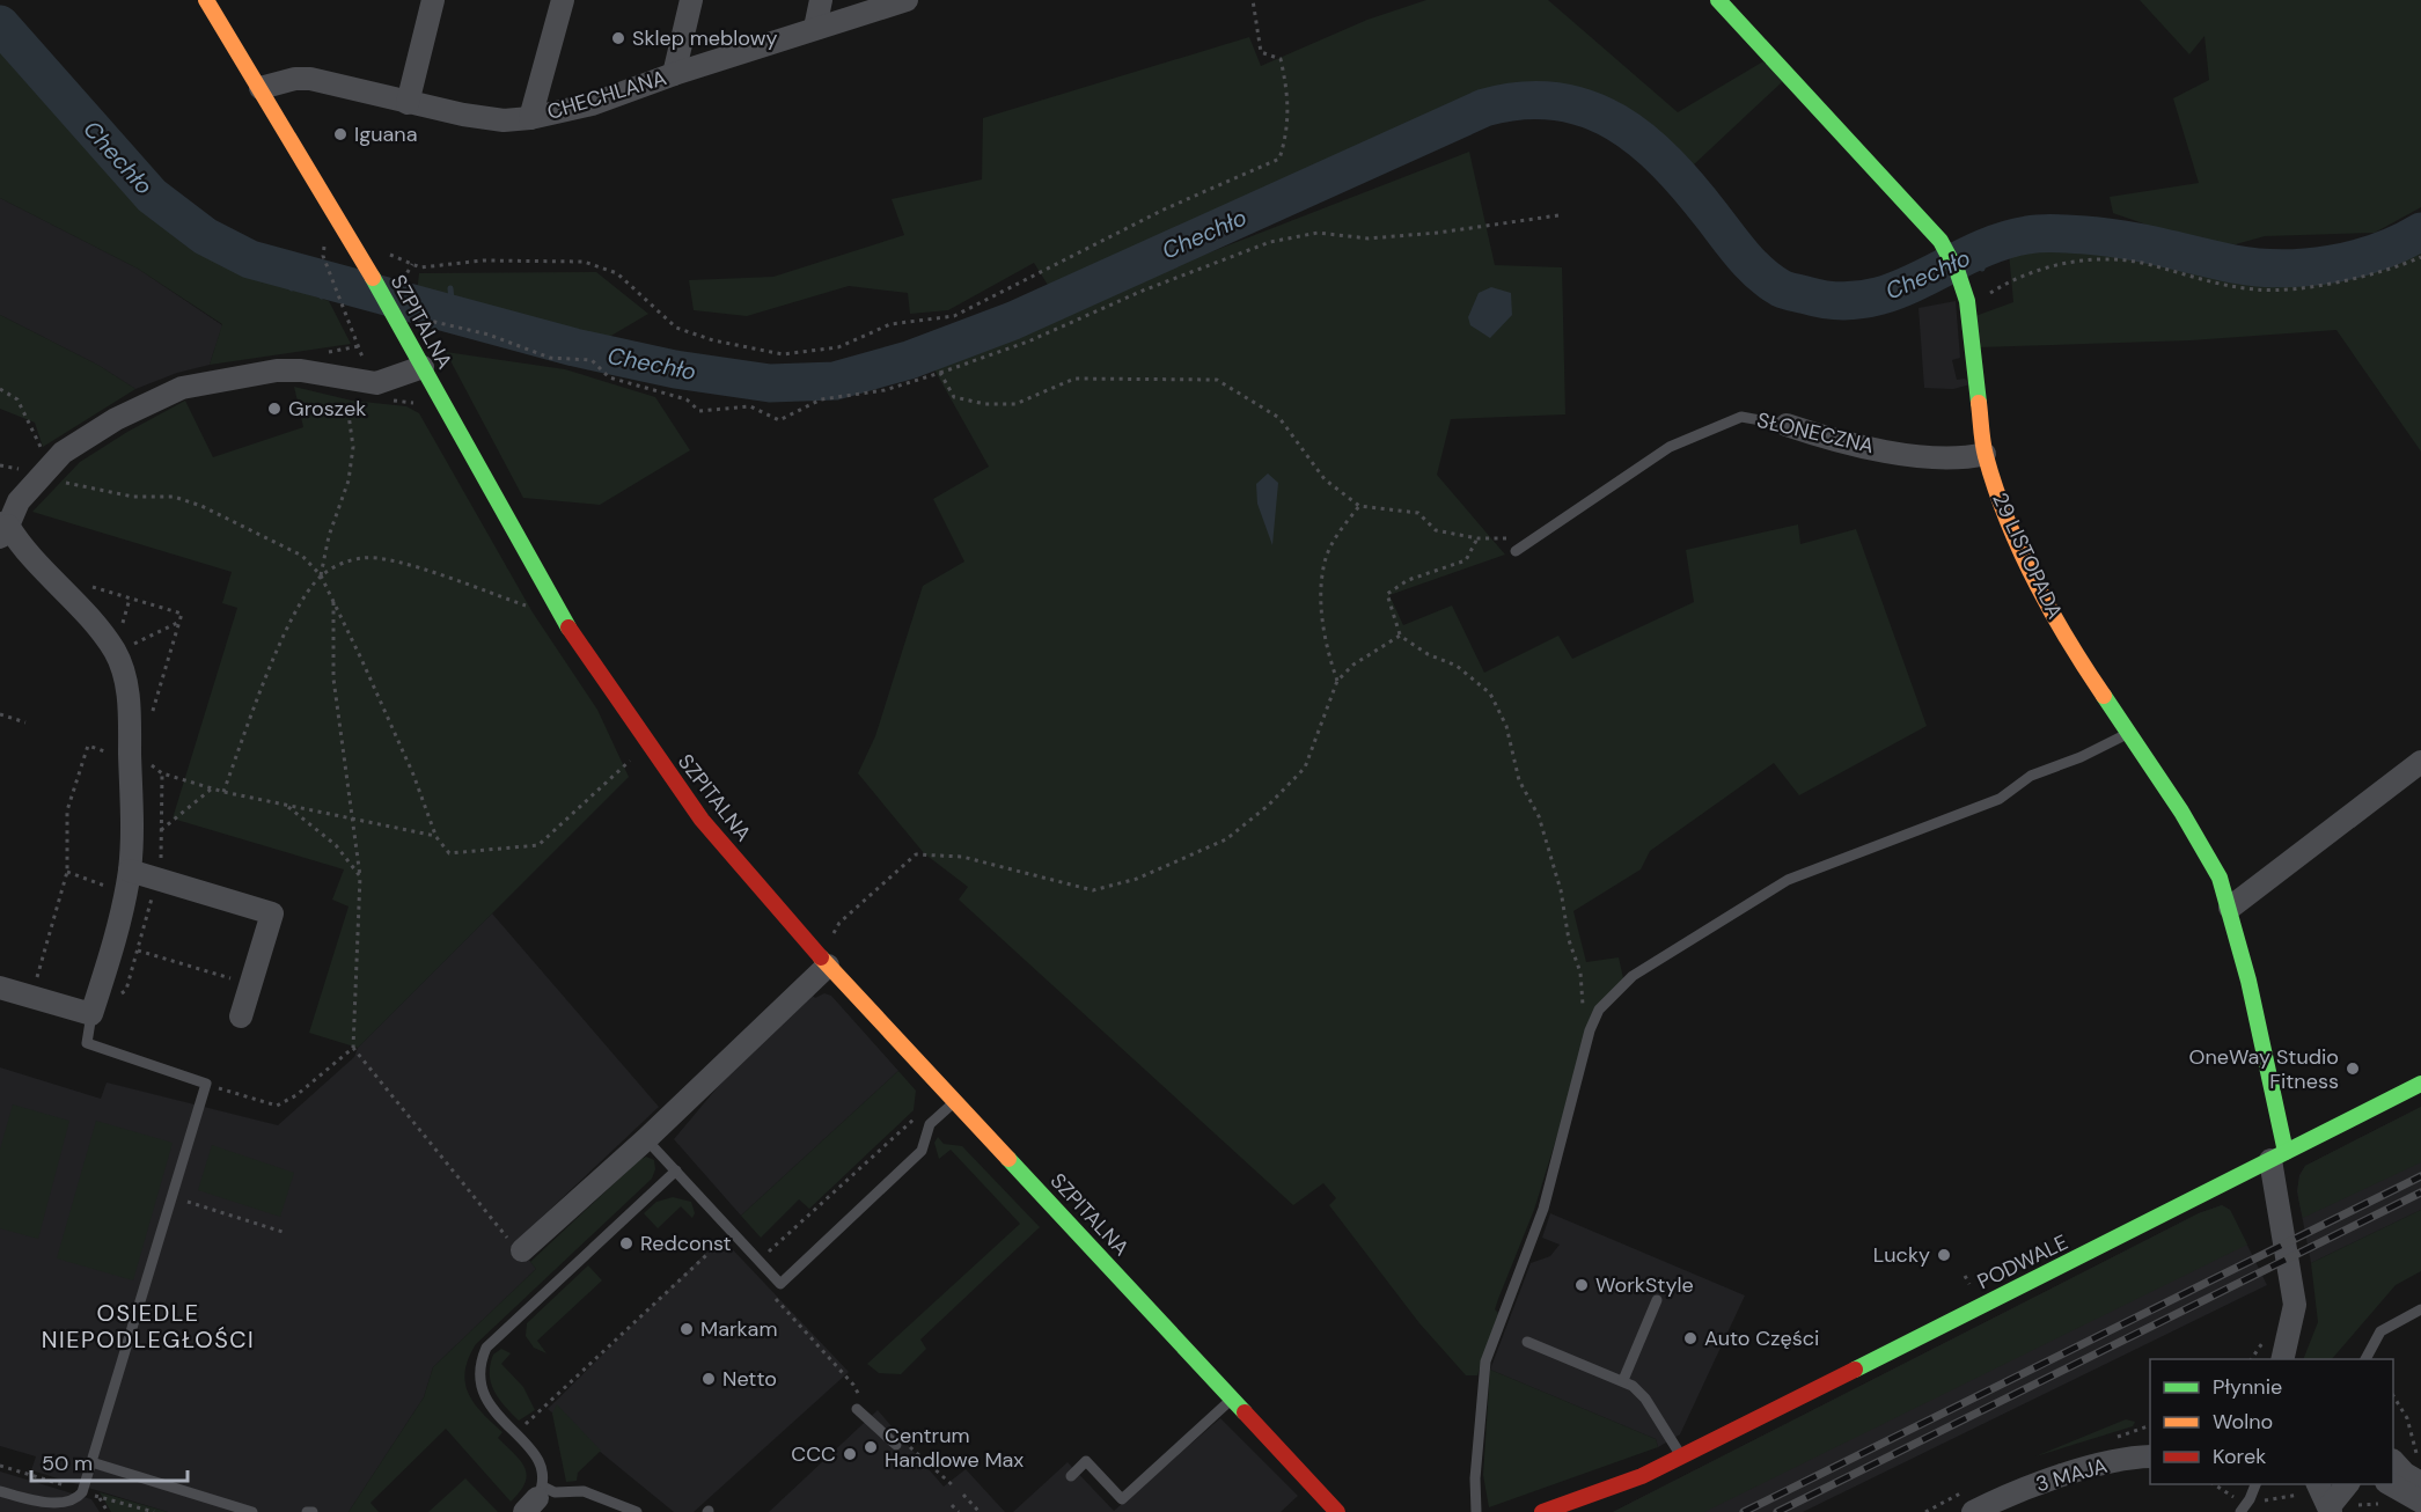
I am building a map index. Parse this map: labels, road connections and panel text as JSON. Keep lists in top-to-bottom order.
{
  "streets": {
    "street": [
      "CHECHLANA",
      "SZPITALNA",
      "SŁONECZNA",
      "29 LISTOPADA",
      "PODWALE",
      "3 MAJA"
    ]
  },
  "crossings": [
    ["CHECHLANA", "SZPITALNA"],
    ["SŁONECZNA", "29 LISTOPADA"],
    ["29 LISTOPADA", "PODWALE"]
  ],
  "districts": ["OSIEDLE NIEPODLEGŁOŚCI"],
  "water": ["Chechło"],
  "places": [
    "Sklep meblowy",
    "Iguana",
    "Groszek",
    "OneWay Studio Fitness",
    "Redconst",
    "Lucky",
    "WorkStyle",
    "Markam",
    "Auto Części",
    "Netto",
    "Centrum Handlowe Max",
    "CCC"
  ],
  "legend": ["Płynnie", "Wolno", "Korek"],
  "scale_bar": "50 m"
}
